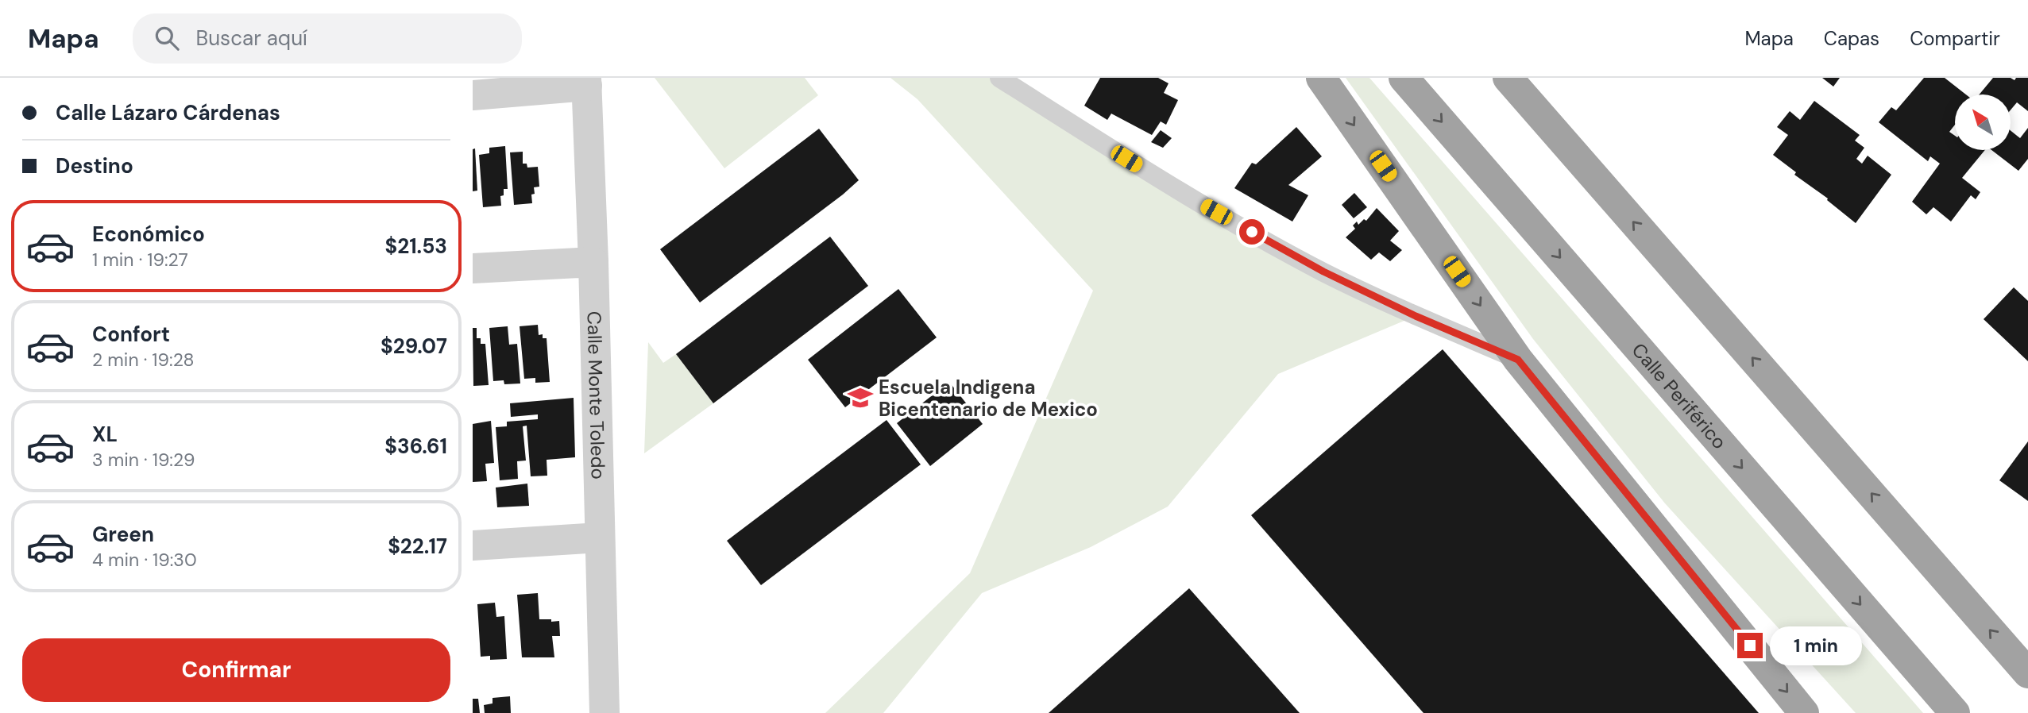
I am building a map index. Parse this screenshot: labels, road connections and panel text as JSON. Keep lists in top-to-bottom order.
{
  "streets": {
    "highway": ["Calle Periférico"],
    "street": ["Calle Monte Toledo"]
  },
  "places": {
    "school or university": ["Escuela Indigena Bicentenario de Mexico"]
  },
  "north": "top left",
  "page": {
    "header": "Mapa",
    "search": "Buscar aquí",
    "nav": ["Mapa", "Capas", "Compartir"],
    "banner": ["Calle Lázaro Cárdenas", "Destino"],
    "list": [
      {
        "name": "Económico",
        "note": "1 min · 19:27",
        "value": "$21.53"
      },
      {
        "name": "Confort",
        "note": "2 min · 19:28",
        "value": "$29.07"
      },
      {
        "name": "XL",
        "note": "3 min · 19:29",
        "value": "$36.61"
      },
      {
        "name": "Green",
        "note": "4 min · 19:30",
        "value": "$22.17"
      }
    ],
    "bubble": "1 min",
    "buttons": "Confirmar"
  }
}
